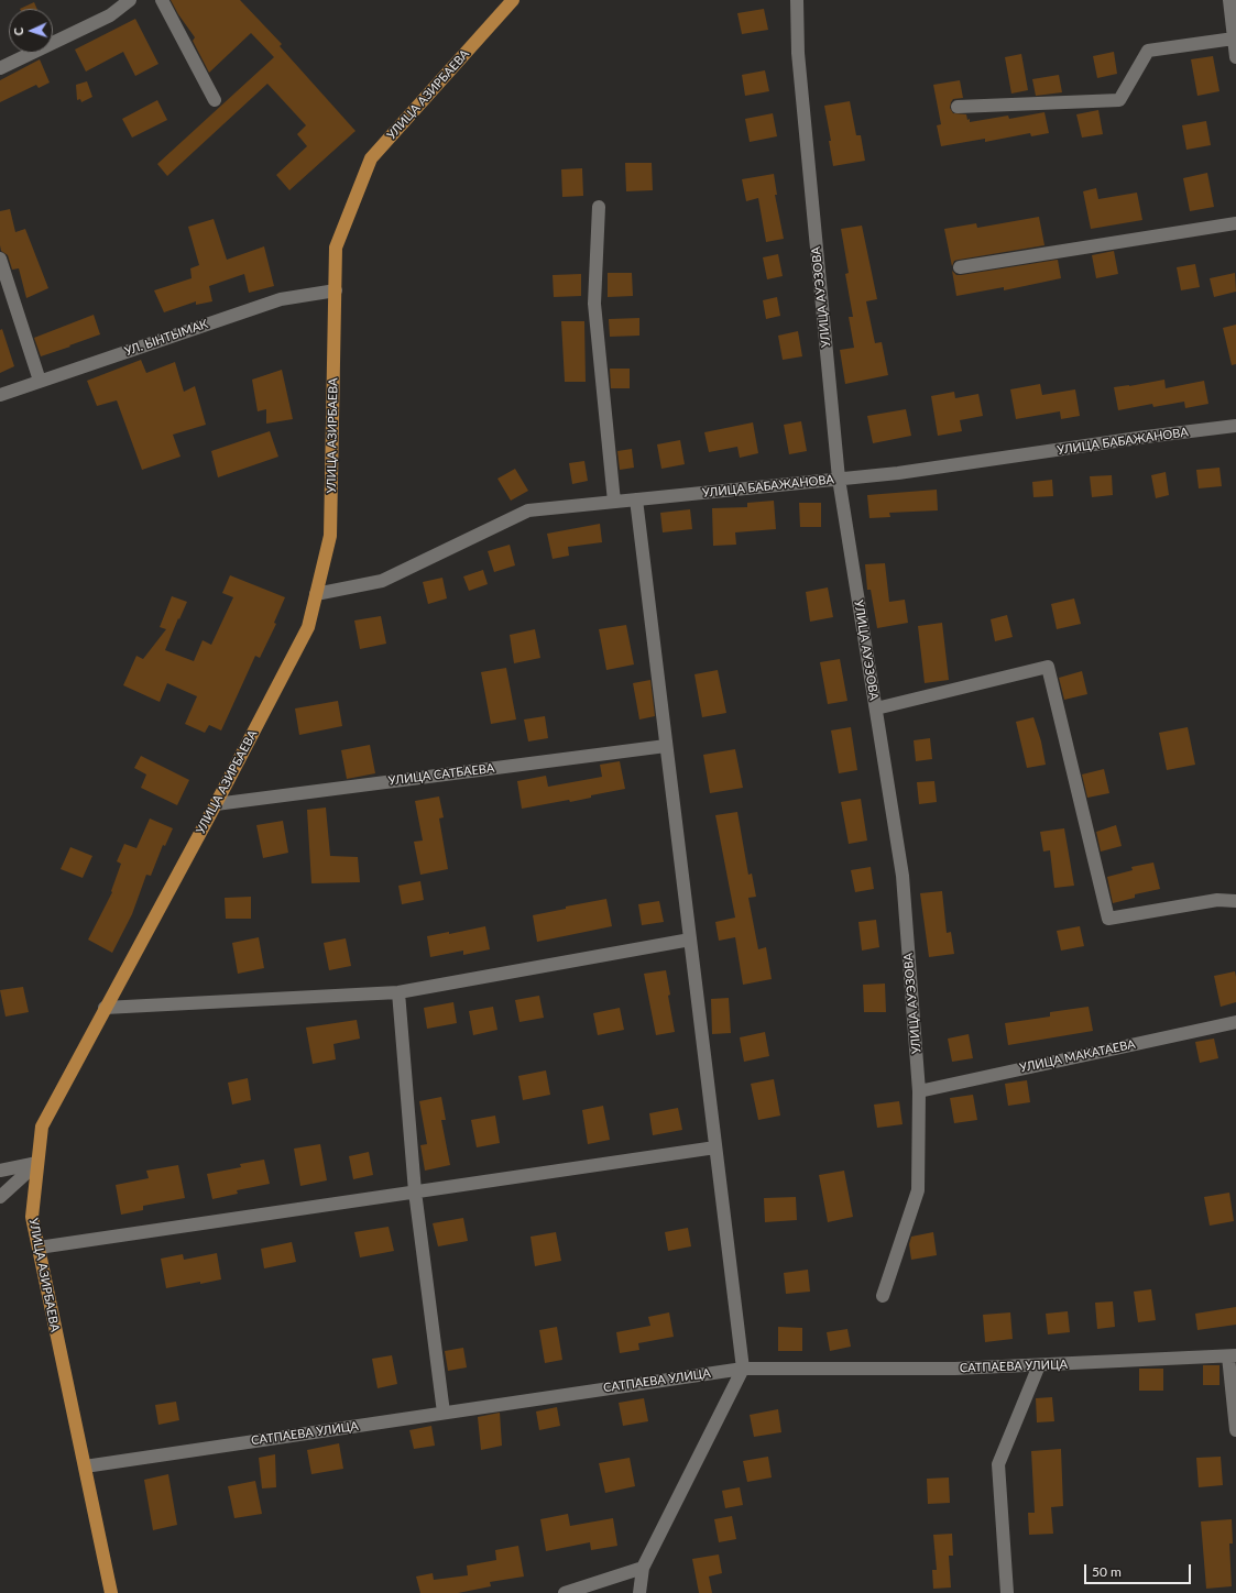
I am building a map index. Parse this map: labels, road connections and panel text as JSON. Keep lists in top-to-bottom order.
{
  "streets": {
    "main road": ["УЛИЦА АЗИРБАЕВА"],
    "street": [
      "УЛИЦА АУЭЗОВА",
      "УЛ. ЫНТЫМАК",
      "УЛИЦА БАБАЖАНОВА",
      "УЛИЦА САТБАЕВА",
      "УЛИЦА МАКАТАЕВА",
      "САТПАЕВА УЛИЦА"
    ]
  },
  "crossings": [
    ["УЛИЦА АЗИРБАЕВА", "УЛ. ЫНТЫМАК"],
    ["УЛИЦА АЗИРБАЕВА", "УЛИЦА БАБАЖАНОВА"],
    ["УЛИЦА АЗИРБАЕВА", "УЛИЦА САТБАЕВА"],
    ["УЛИЦА АЗИРБАЕВА", "САТПАЕВА УЛИЦА"],
    ["УЛИЦА АУЭЗОВА", "УЛИЦА БАБАЖАНОВА"],
    ["УЛИЦА АУЭЗОВА", "УЛИЦА МАКАТАЕВА"]
  ],
  "scale_bar": "50 m",
  "north": "left"
}
